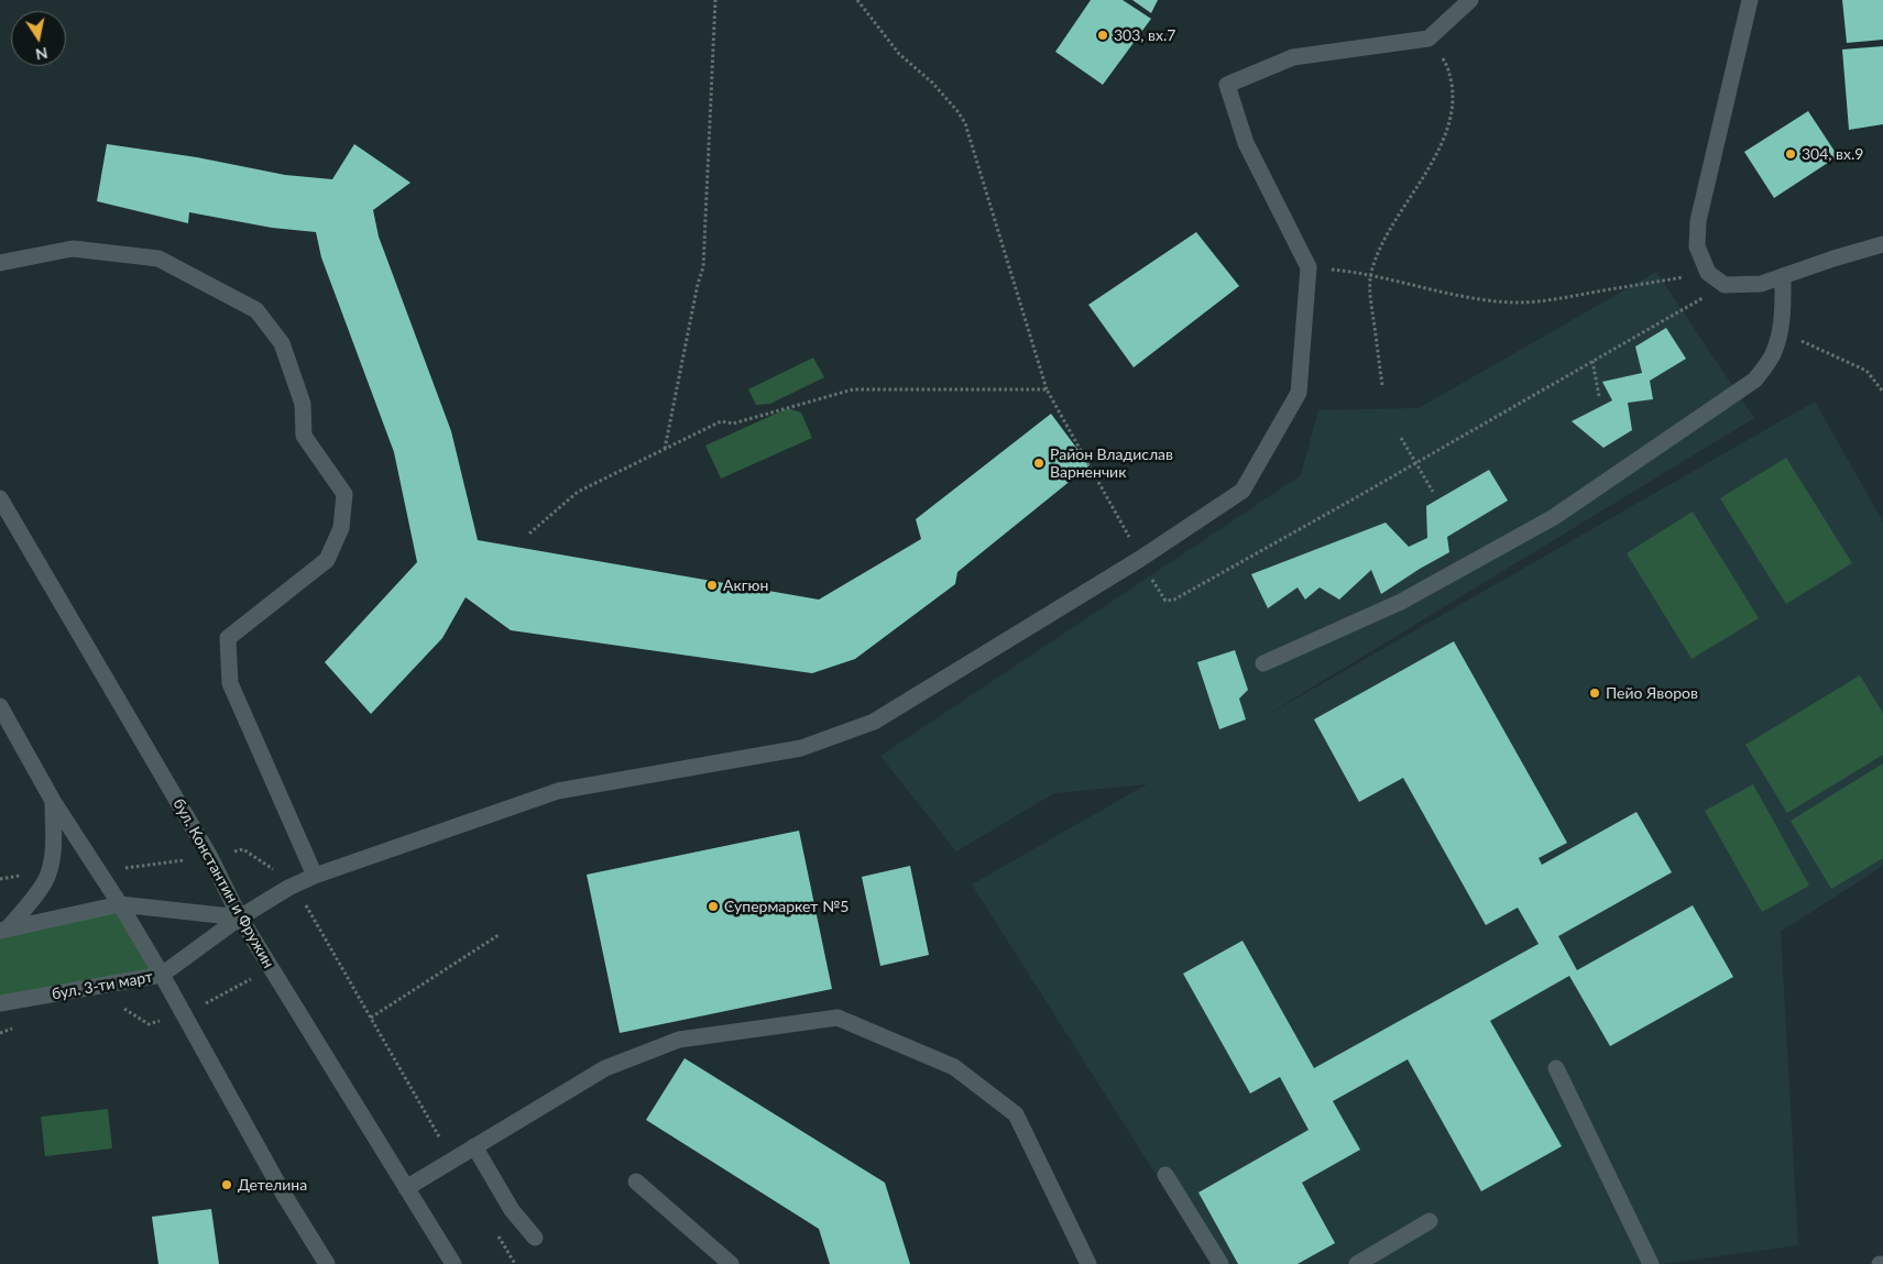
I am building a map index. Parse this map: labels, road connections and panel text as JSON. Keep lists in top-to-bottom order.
{
  "streets": {
    "street": ["бул. Константин и Фружин", "бул. 3-ти март"]
  },
  "crossings": [
    ["бул. Константин и Фружин", "бул. 3-ти март"]
  ],
  "places": [
    "303, вх.7",
    "304, вх.9",
    "Район Владислав Варненчик",
    "Акгюн",
    "Пейо Яворов",
    "Супермаркет №5",
    "Детелина"
  ],
  "north": "bottom"
}
